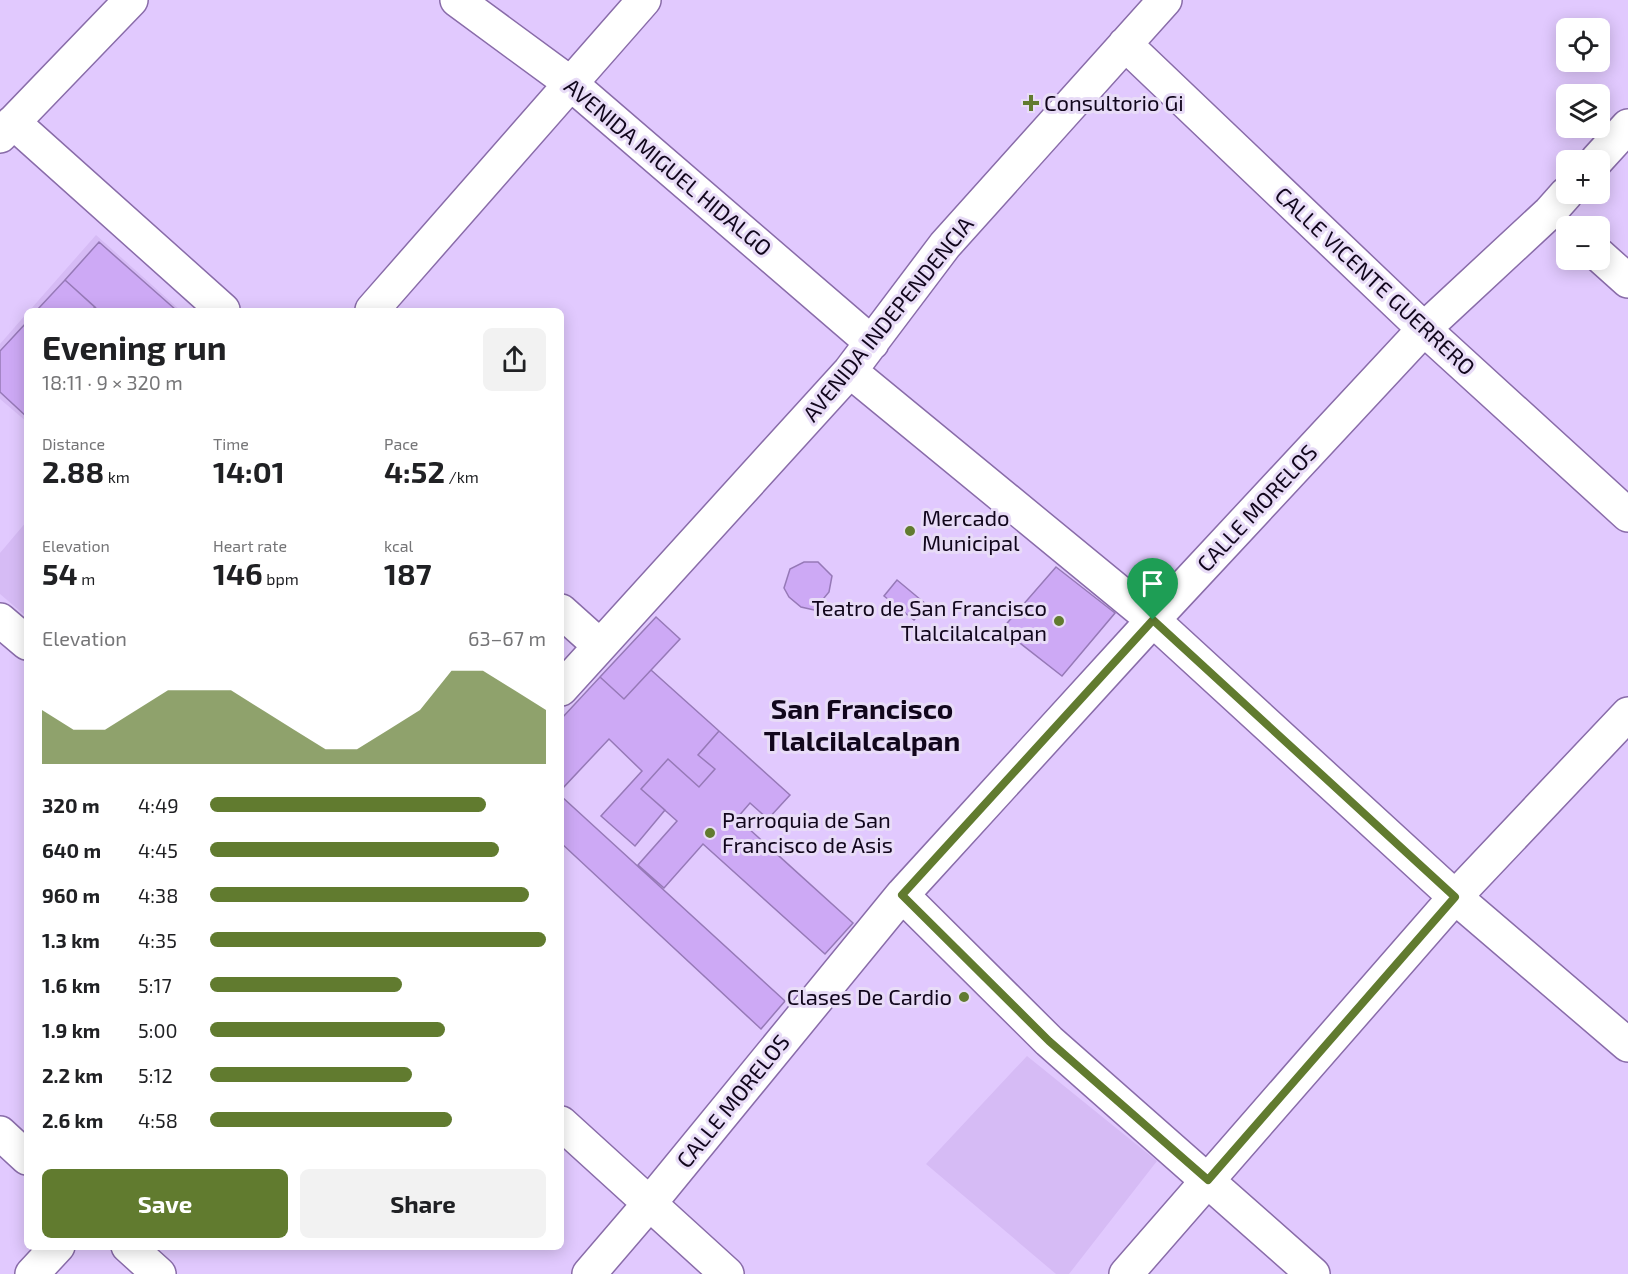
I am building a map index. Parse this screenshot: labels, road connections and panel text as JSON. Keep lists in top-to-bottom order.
{
  "streets": {
    "street": [
      "AVENIDA MIGUEL HIDALGO",
      "CALLE VICENTE GUERRERO",
      "AVENIDA INDEPENDENCIA",
      "CALLE MORELOS"
    ]
  },
  "crossings": [
    ["AVENIDA MIGUEL HIDALGO", "AVENIDA INDEPENDENCIA"],
    ["CALLE VICENTE GUERRERO", "AVENIDA INDEPENDENCIA"],
    ["CALLE VICENTE GUERRERO", "CALLE MORELOS"]
  ],
  "districts": ["San Francisco Tlalcilalcalpan"],
  "places": {
    "health": ["Consultorio Gi"],
    "other": [
      "Mercado Municipal",
      "Teatro de San Francisco Tlalcilalcalpan",
      "Parroquia de San Francisco de Asis",
      "Clases De Cardio"
    ]
  },
  "page": {
    "map_buttons": ["+", "−"],
    "heading": ["Evening run", "18:11 · 9 × 320 m"],
    "stats": [
      ["Distance", "2.88 km"],
      ["Time", "14:01"],
      ["Pace", "4:52 /km"],
      ["Elevation", "54 m"],
      ["Heart rate", "146 bpm"],
      ["kcal", "187"]
    ],
    "chart": ["Elevation", "63–67 m"],
    "list": [
      {
        "name": "320 m",
        "note": "4:49"
      },
      {
        "name": "640 m",
        "note": "4:45"
      },
      {
        "name": "960 m",
        "note": "4:38"
      },
      {
        "name": "1.3 km",
        "note": "4:35"
      },
      {
        "name": "1.6 km",
        "note": "5:17"
      },
      {
        "name": "1.9 km",
        "note": "5:00"
      },
      {
        "name": "2.2 km",
        "note": "5:12"
      },
      {
        "name": "2.6 km",
        "note": "4:58"
      }
    ],
    "buttons": ["Save", "Share"]
  }
}
